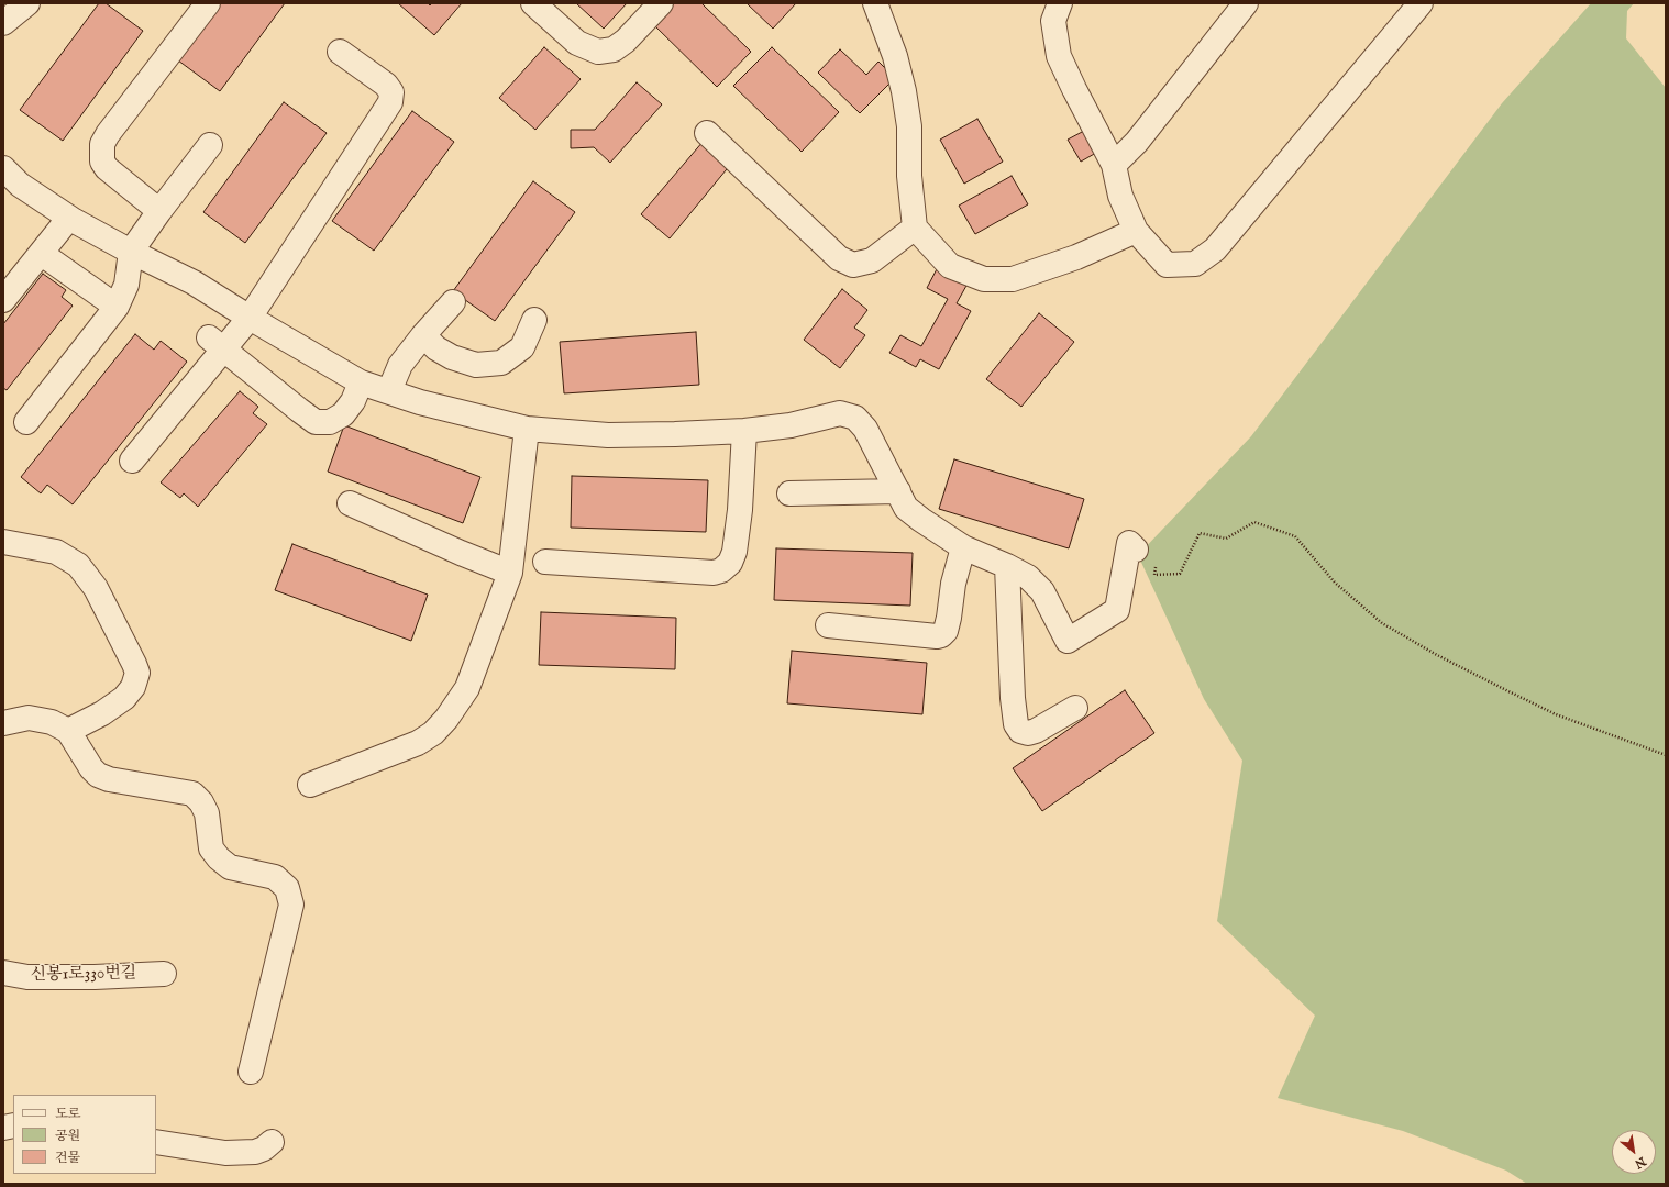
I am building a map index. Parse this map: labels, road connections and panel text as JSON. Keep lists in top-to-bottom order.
{
  "streets": {
    "street": ["신봉1로330번길"]
  },
  "legend": ["도로", "공원", "건물"],
  "north": "bottom right"
}
